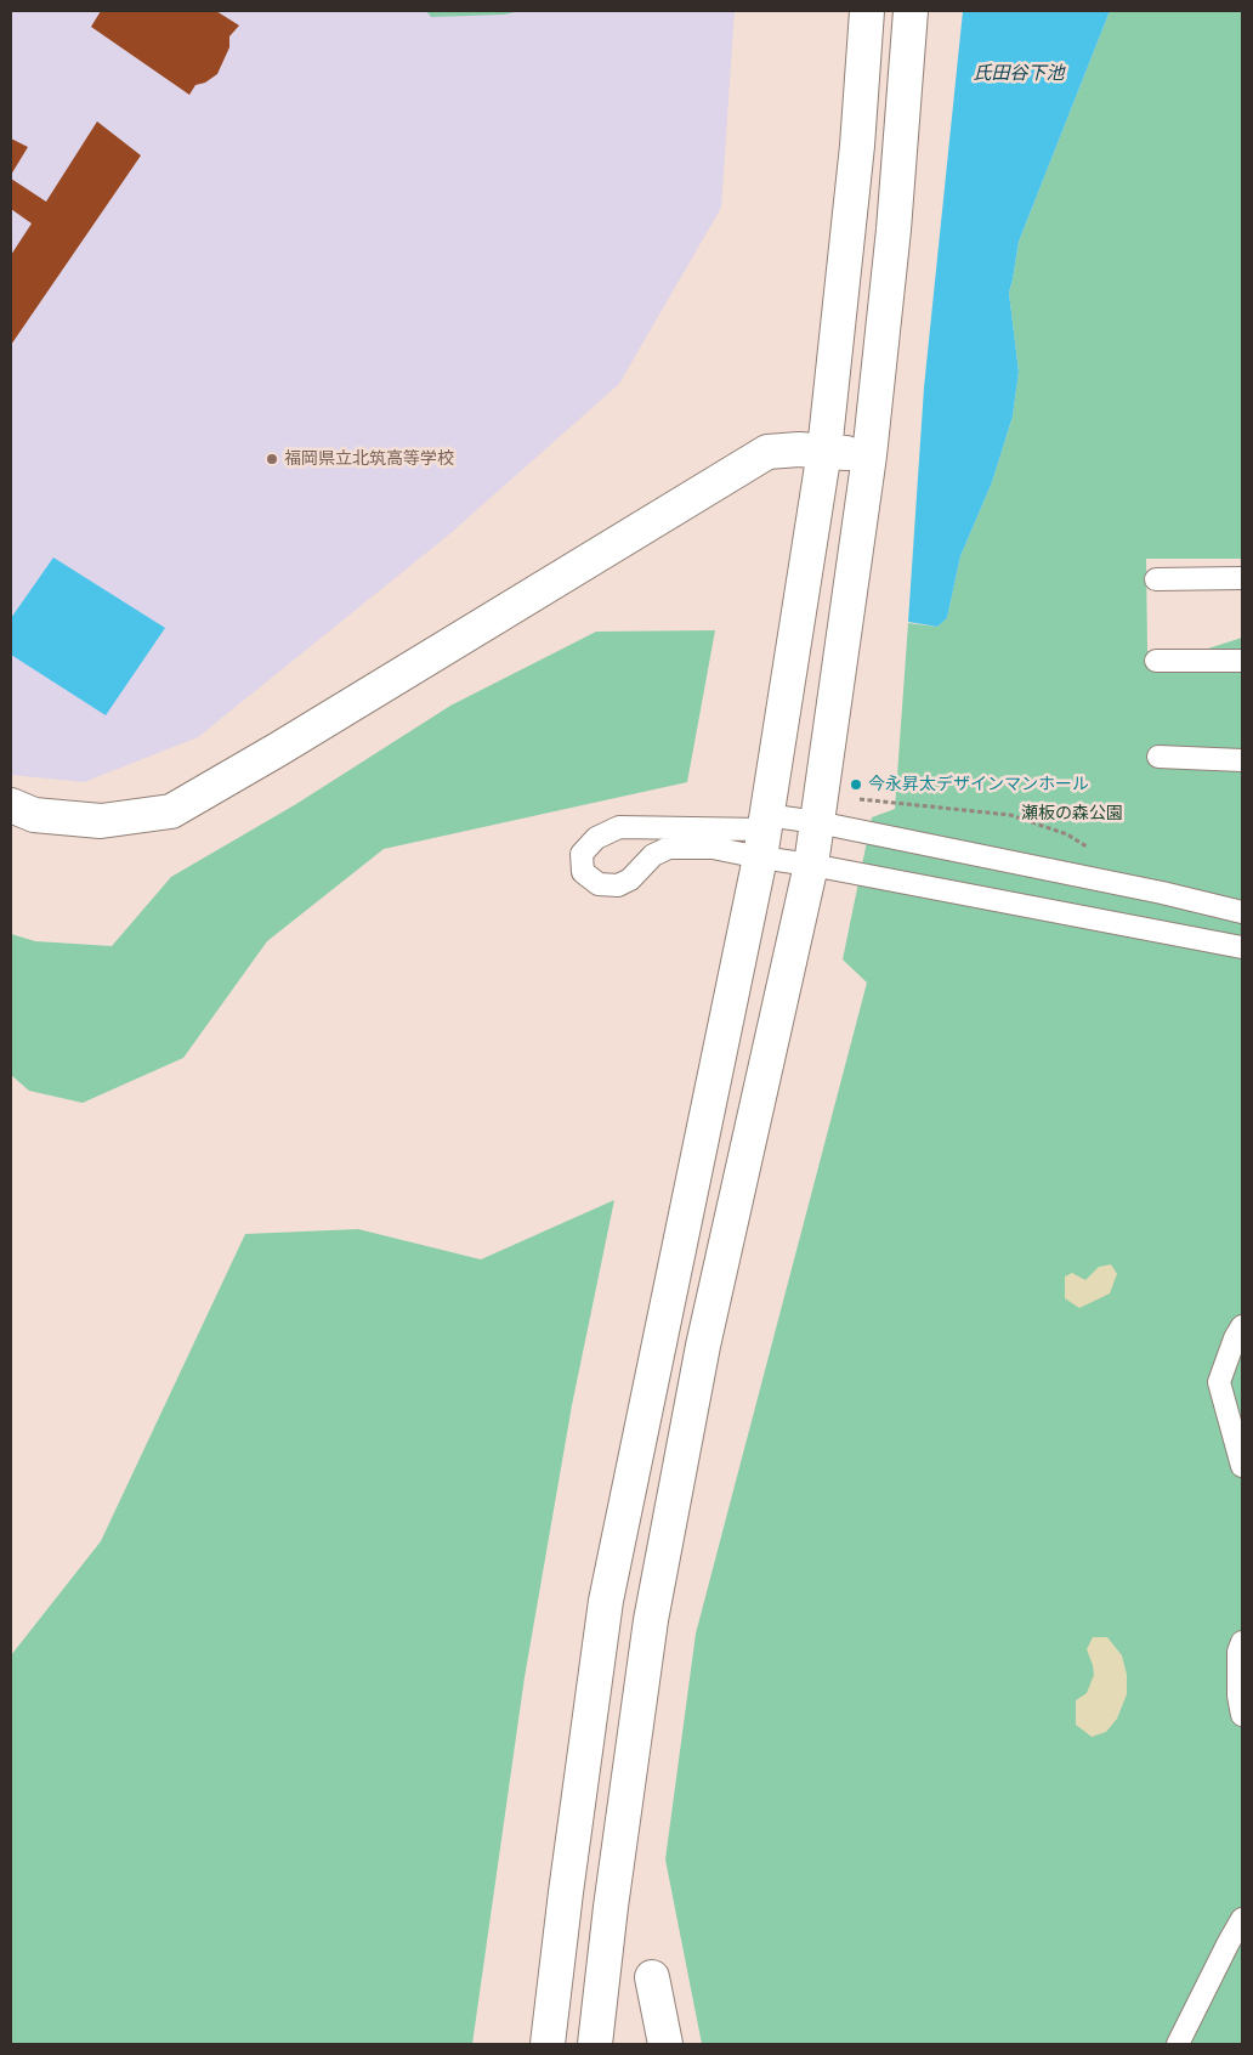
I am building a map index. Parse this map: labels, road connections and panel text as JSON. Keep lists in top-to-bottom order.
{
  "water": ["氏田谷下池"],
  "parks": ["瀬板の森公園"],
  "places": ["福岡県立北筑高等学校", "今永昇太デザインマンホール"]
}
